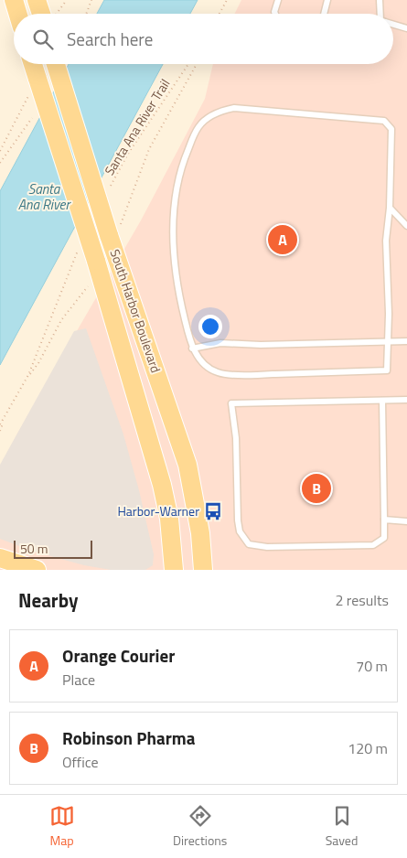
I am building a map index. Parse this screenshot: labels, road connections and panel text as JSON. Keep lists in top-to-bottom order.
{
  "streets": {
    "main road": ["South Harbor Boulevard"],
    "path": ["Santa Ana River Trail"]
  },
  "crossings": [
    ["Santa Ana River Trail", "South Harbor Boulevard"]
  ],
  "water": ["Santa Ana River"],
  "places": {
    "bus stop": ["Harbor-Warner"]
  },
  "scale_bar": "50 m",
  "page": {
    "search": "Search here",
    "pins": ["A", "B"],
    "scale": "50 m",
    "heading": ["Nearby", "2 results"],
    "list": [
      {
        "mark": "A",
        "name": "Orange Courier",
        "note": "Place",
        "value": "70 m"
      },
      {
        "mark": "B",
        "name": "Robinson Pharma",
        "note": "Office",
        "value": "120 m"
      }
    ],
    "nav": ["Map", "Directions", "Saved"]
  }
}
